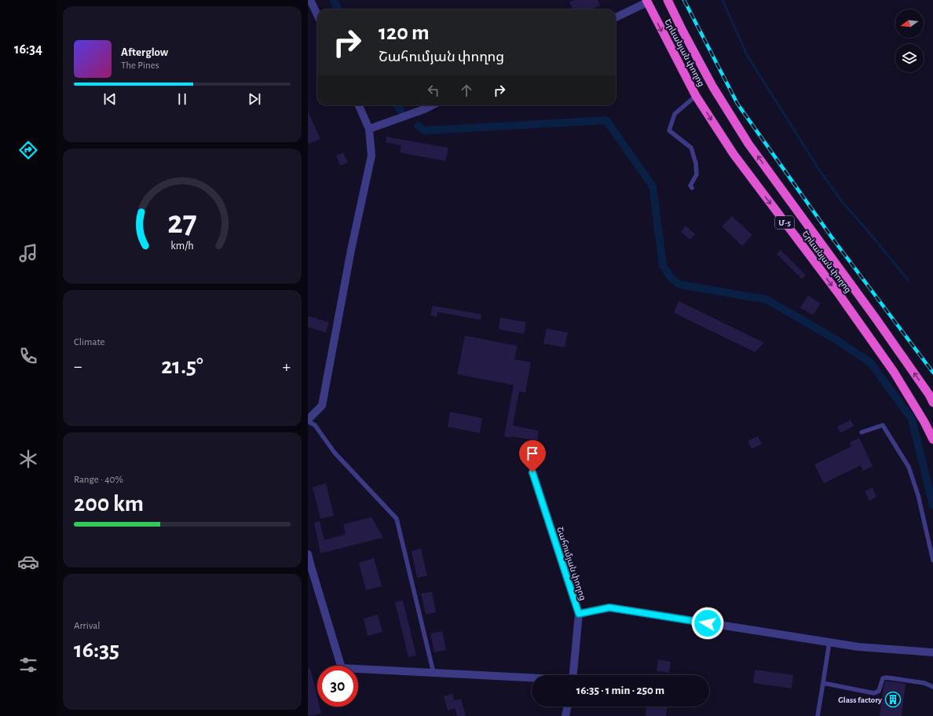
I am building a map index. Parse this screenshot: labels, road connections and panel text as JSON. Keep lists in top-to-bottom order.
{
  "streets": {
    "highway": ["Երևանյան փողոց", "Մ-5"],
    "street": ["Շահումյան փողոց"]
  },
  "places": {
    "building": ["Glass factory"]
  },
  "north": "left",
  "page": {
    "tabs": "16:34",
    "turn": ["120 m", "Շահումյան փողոց"],
    "song": ["Afterglow", "The Pines"],
    "tile": [
      "Climate",
      ["Range · 40%", "200 km"],
      ["Arrival", "16:35"]
    ],
    "heat": ["−", "21.5°", "+"],
    "limit": "30",
    "trip": "16:35 · 1 min · 250 m",
    "gauge": ["27", "km/h"]
  }
}
